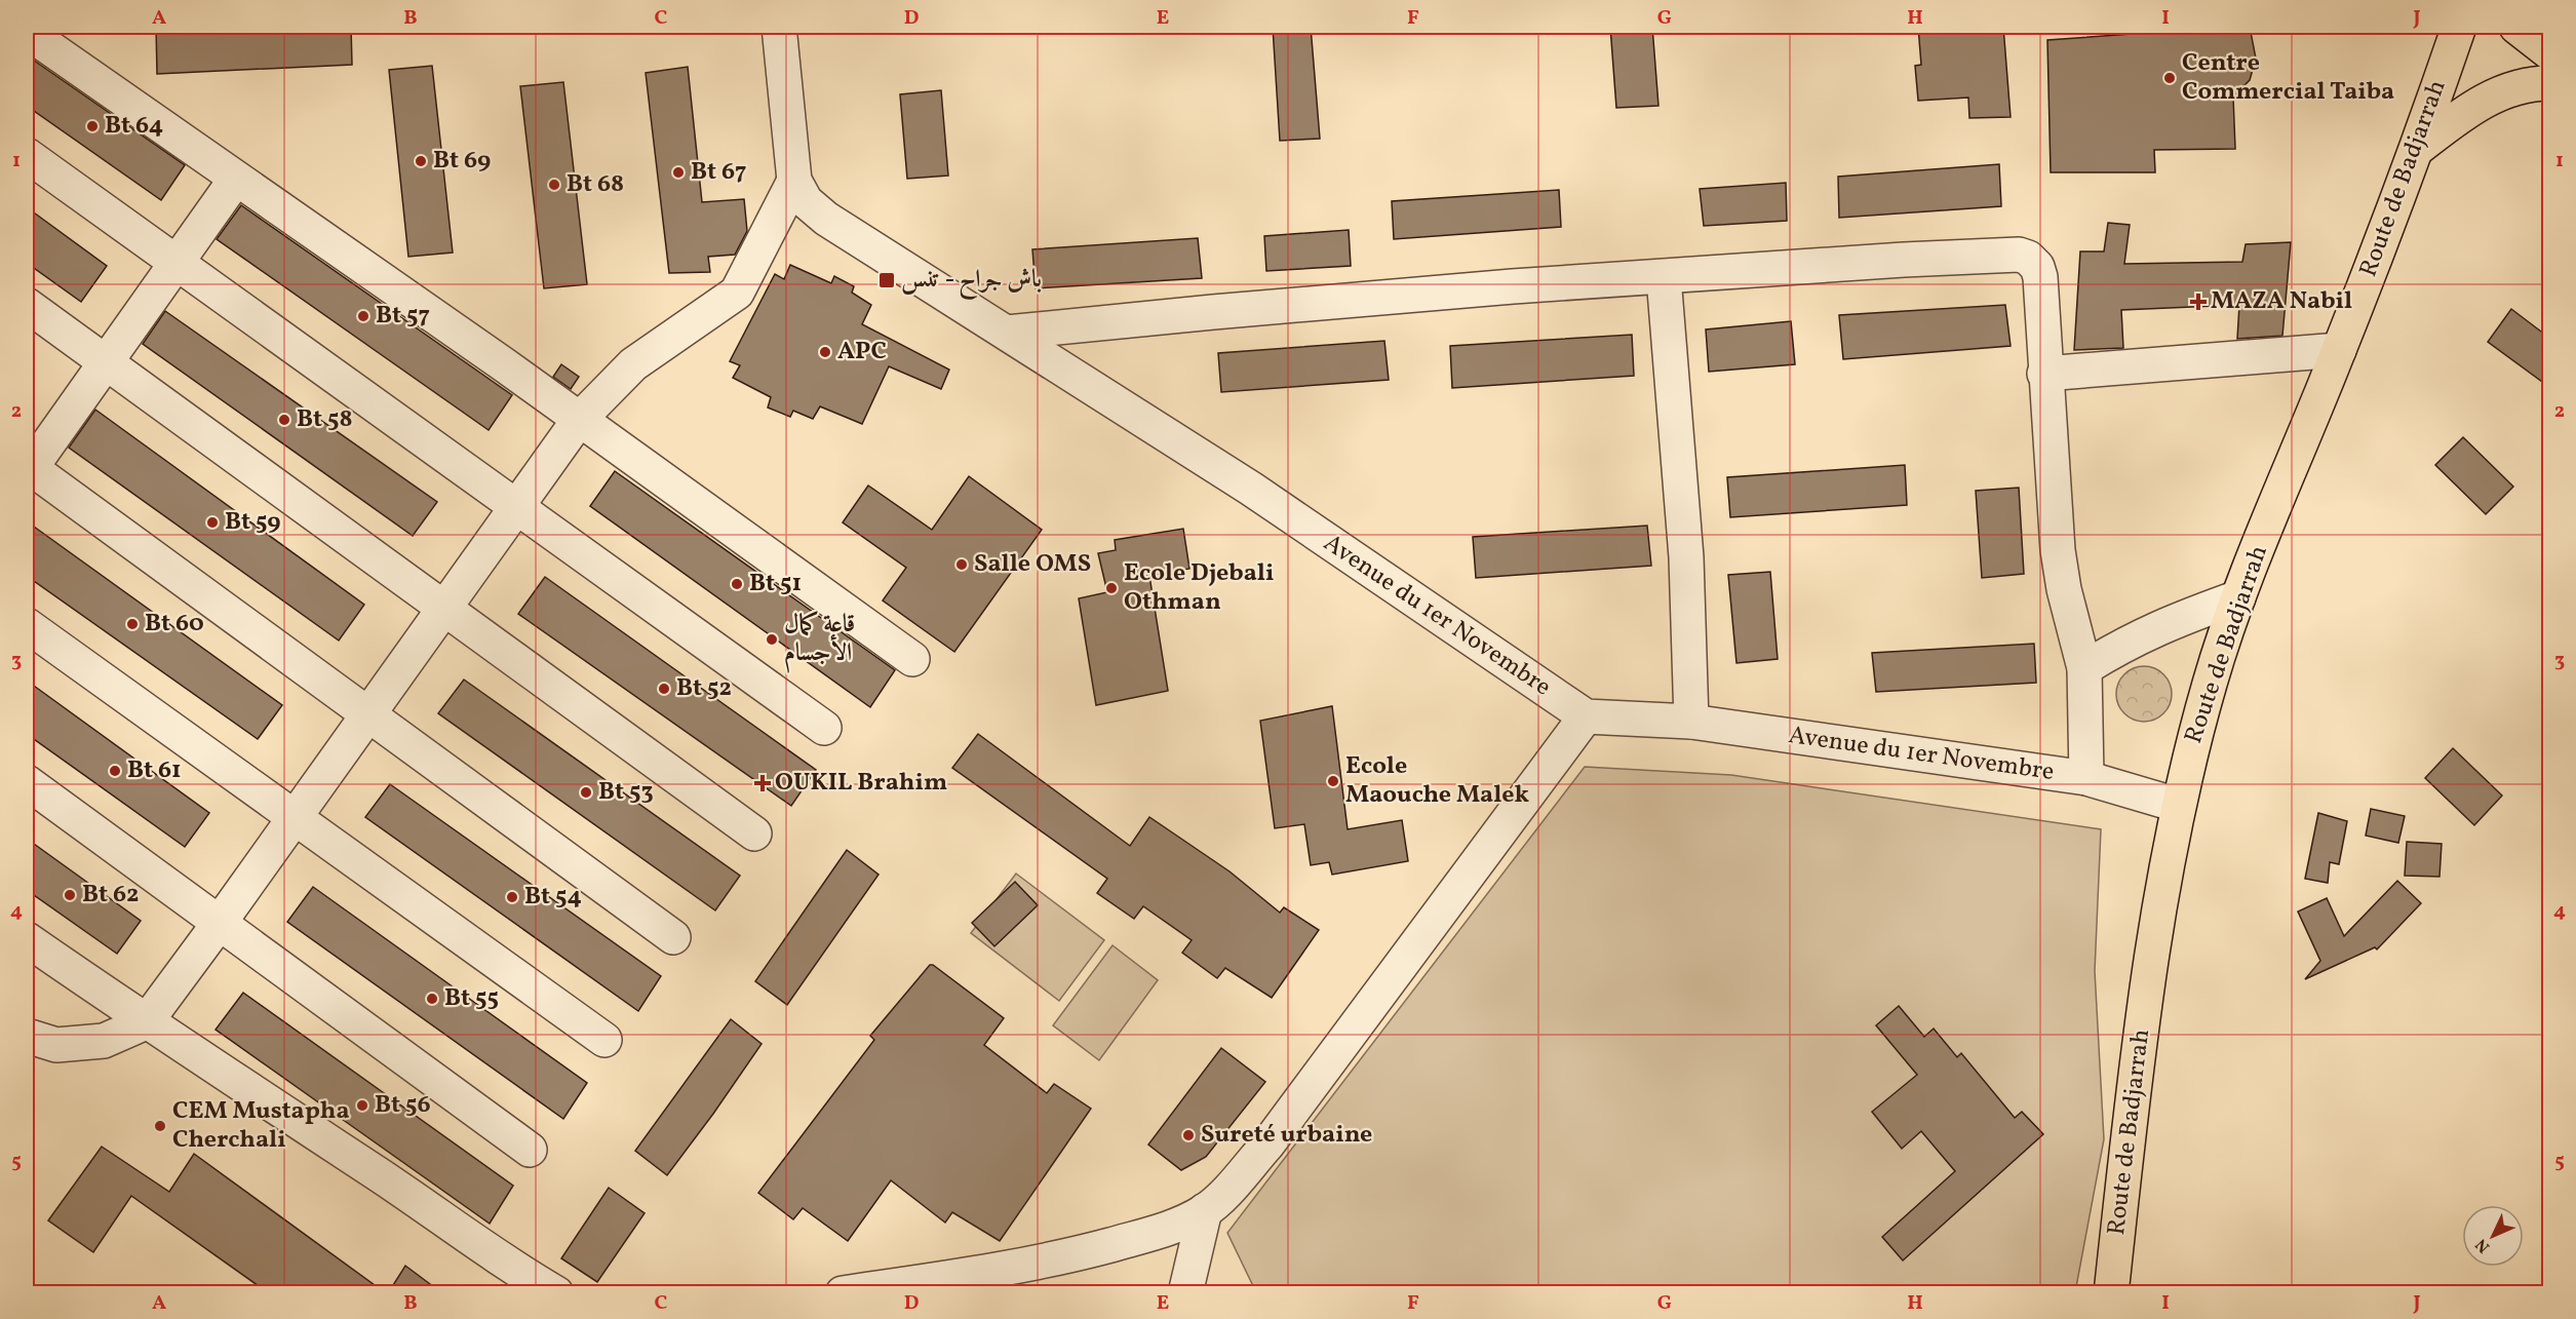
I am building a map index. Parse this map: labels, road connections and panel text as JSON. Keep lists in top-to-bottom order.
{
  "streets": {
    "main road": ["Route de Badjarrah"],
    "street": ["Avenue du 1er Novembre"]
  },
  "crossings": [
    ["Route de Badjarrah", "Avenue du 1er Novembre"]
  ],
  "places": {
    "other": [
      "Centre Commercial Taiba",
      "Bt 64",
      "Bt 69",
      "Bt 67",
      "Bt 68",
      "Bt 57",
      "APC",
      "Bt 58",
      "Bt 59",
      "Salle OMS",
      "Bt 51",
      "Ecole Djebali Othman",
      "Bt 60",
      "قاعة كمال الأجسام",
      "Bt 52",
      "Bt 61",
      "Ecole Maouche Malek",
      "Bt 53",
      "Bt 62",
      "Bt 54",
      "Bt 55",
      "Bt 56",
      "CEM Mustapha Cherchali",
      "Sureté urbaine"
    ],
    "transit": ["باش جراح - تنس"],
    "health": ["MAZA Nabil", "OUKIL Brahim"]
  },
  "north": "bottom left",
  "grid": {
    "columns": [
      "A",
      "B",
      "C",
      "D",
      "E",
      "F",
      "G",
      "H",
      "I",
      "J"
    ],
    "rows": [
      "1",
      "2",
      "3",
      "4",
      "5"
    ]
  }
}
